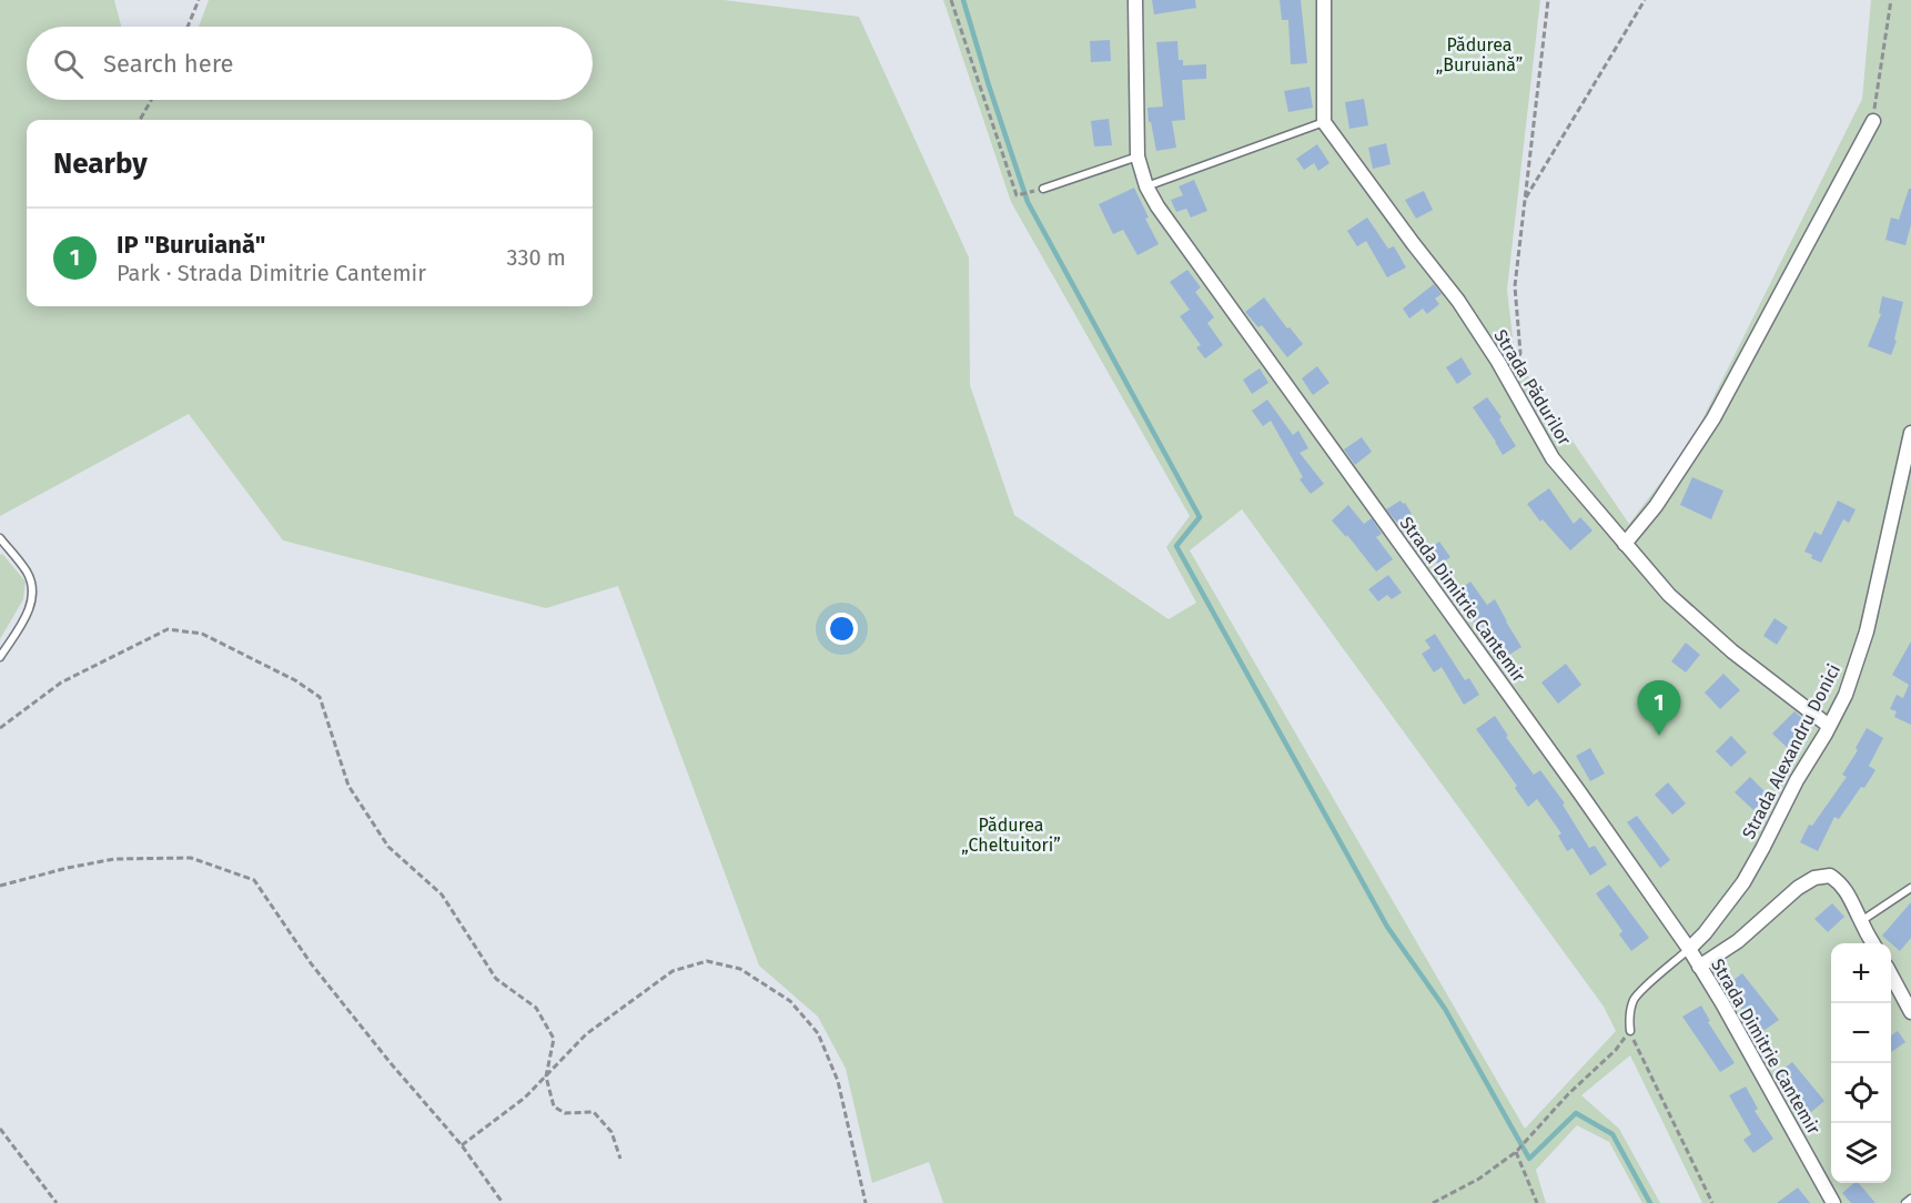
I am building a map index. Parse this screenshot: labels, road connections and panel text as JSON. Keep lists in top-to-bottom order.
{
  "streets": {
    "street": ["Strada Pădurilor", "Strada Dimitrie Cantemir", "Strada Alexandru Donici"]
  },
  "crossings": [
    ["Strada Pădurilor", "Strada Alexandru Donici"],
    ["Strada Dimitrie Cantemir", "Strada Alexandru Donici"]
  ],
  "parks": ["Pădurea „Buruiană”", "Pădurea „Cheltuitori”"],
  "page": {
    "search": "Search here",
    "heading": "Nearby",
    "list": [
      {
        "mark": "1",
        "name": "IP \"Buruiană\"",
        "note": "Park · Strada Dimitrie Cantemir",
        "value": "330 m"
      }
    ],
    "pins": "1",
    "map_buttons": ["+", "−"]
  }
}
